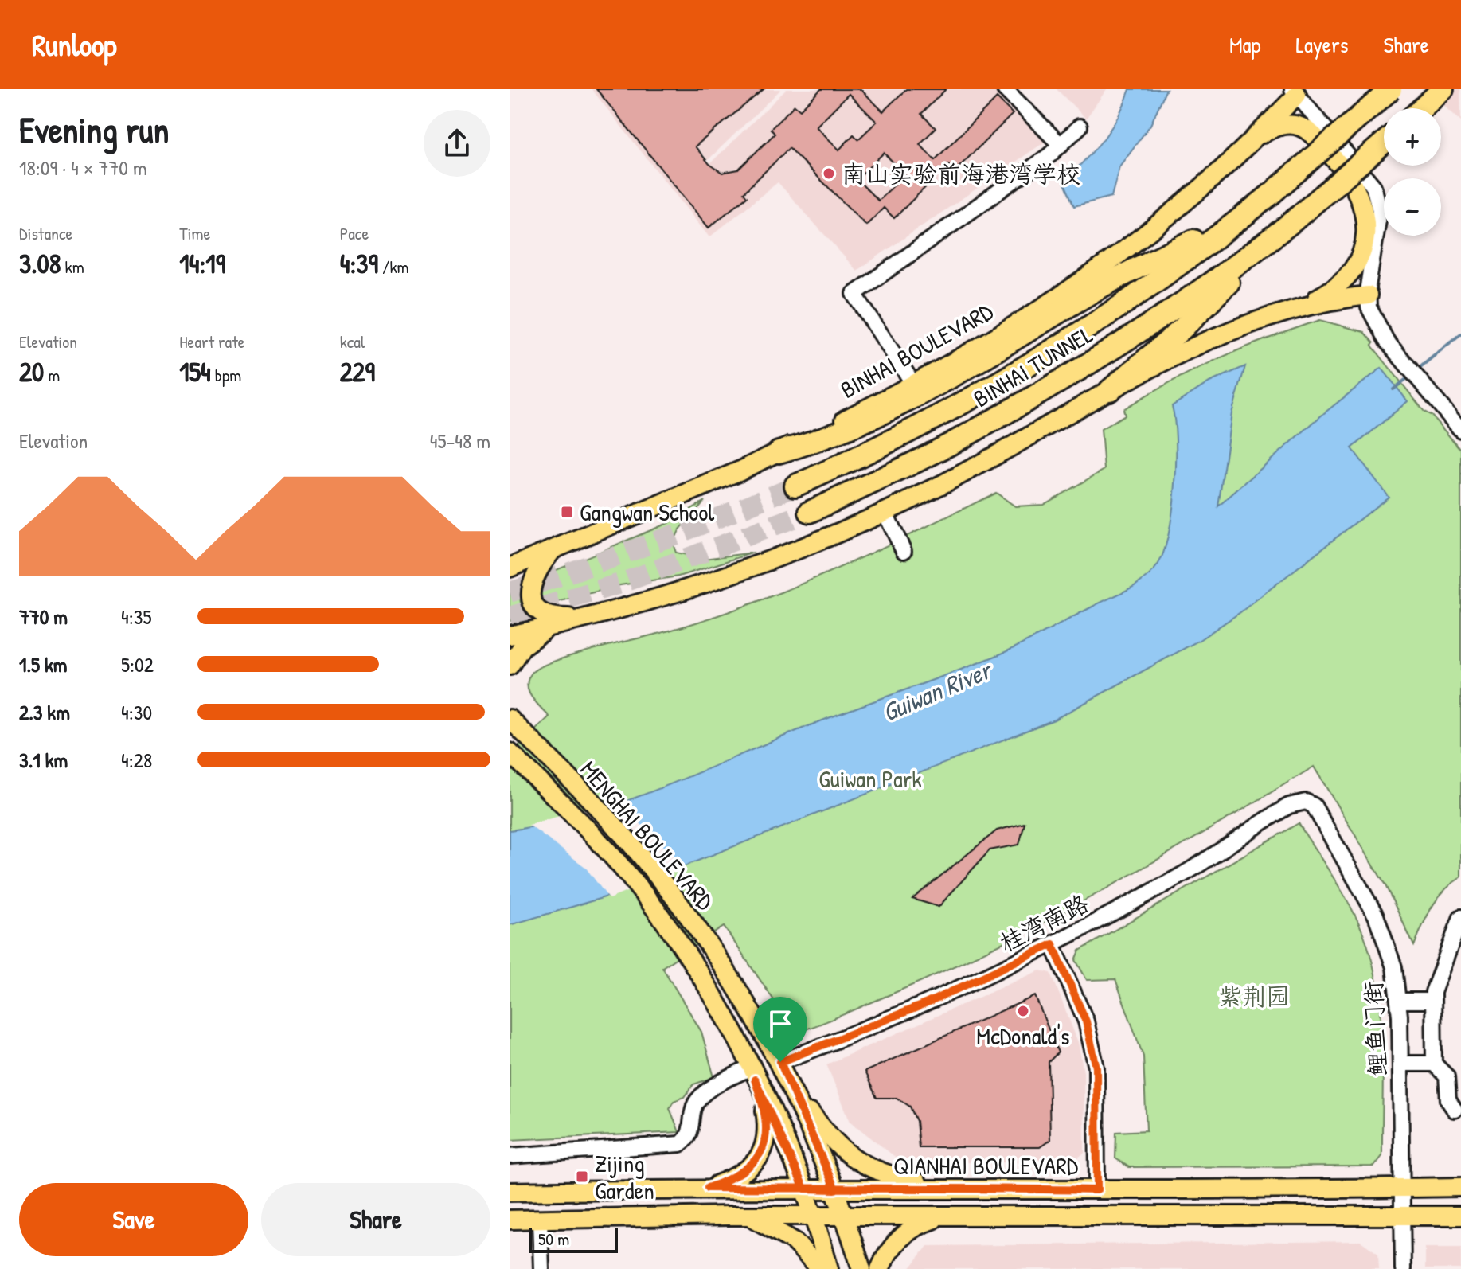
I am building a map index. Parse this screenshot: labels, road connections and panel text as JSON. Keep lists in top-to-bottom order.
{
  "streets": {
    "highway": ["BINHAI TUNNEL"],
    "main road": ["BINHAI BOULEVARD", "MENGHAI BOULEVARD", "QIANHAI BOULEVARD"],
    "street": ["桂湾南路", "鲤鱼门街"]
  },
  "crossings": [
    ["MENGHAI BOULEVARD", "桂湾南路"],
    ["MENGHAI BOULEVARD", "QIANHAI BOULEVARD"],
    ["桂湾南路", "鲤鱼门街"],
    ["鲤鱼门街", "QIANHAI BOULEVARD"]
  ],
  "water": ["Guiwan River"],
  "parks": ["Guiwan Park", "紫荆园"],
  "places": {
    "other": ["南山实验前海港湾学校", "McDonald's"],
    "transit": ["Gangwan School", "Zijing Garden"]
  },
  "scale_bar": "50 m",
  "page": {
    "header": "Runloop",
    "nav": ["Map", "Layers", "Share"],
    "heading": ["Evening run", "18:09 · 4 × 770 m"],
    "map_buttons": ["+", "−"],
    "stats": [
      ["Distance", "3.08 km"],
      ["Time", "14:19"],
      ["Pace", "4:39 /km"],
      ["Elevation", "20 m"],
      ["Heart rate", "154 bpm"],
      ["kcal", "229"]
    ],
    "chart": ["Elevation", "45–48 m"],
    "list": [
      {
        "name": "770 m",
        "note": "4:35"
      },
      {
        "name": "1.5 km",
        "note": "5:02"
      },
      {
        "name": "2.3 km",
        "note": "4:30"
      },
      {
        "name": "3.1 km",
        "note": "4:28"
      }
    ],
    "buttons": ["Save", "Share"],
    "scale": "50 m"
  }
}
